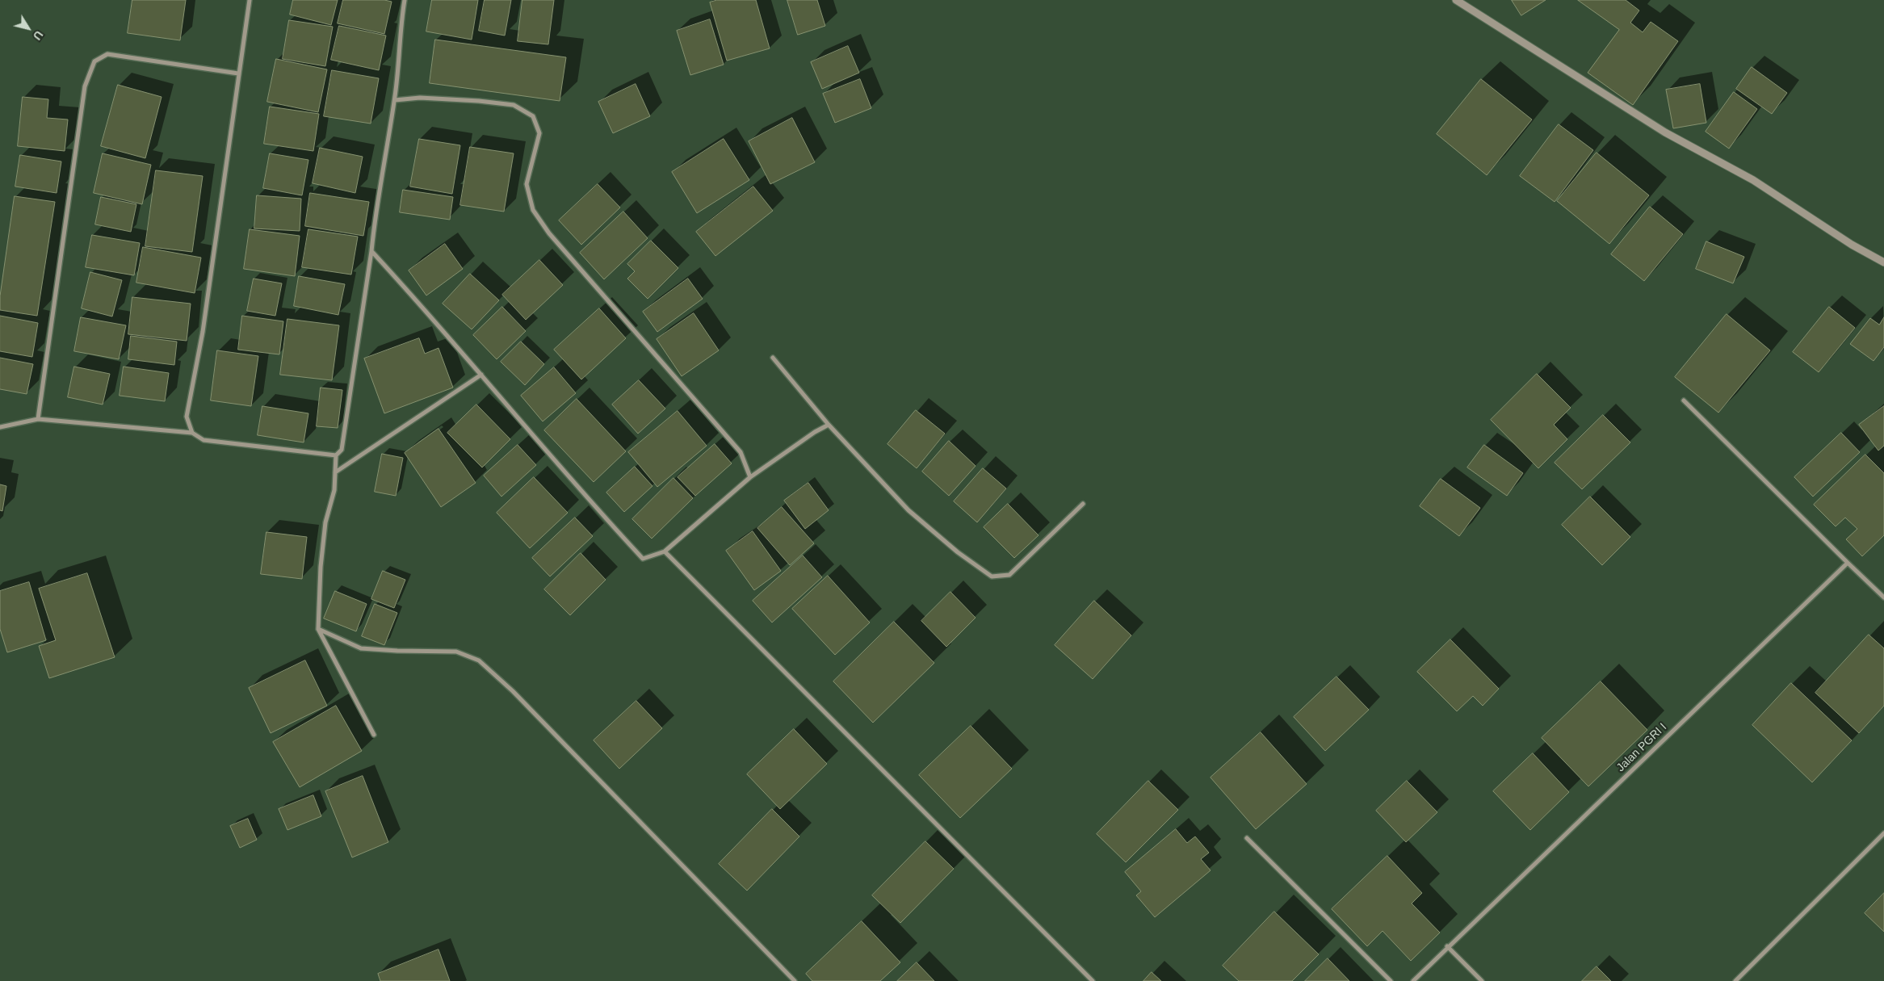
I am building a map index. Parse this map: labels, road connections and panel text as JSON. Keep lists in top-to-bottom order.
{
  "streets": {
    "street": ["Jalan PGRI I"]
  },
  "north": "bottom right"
}
